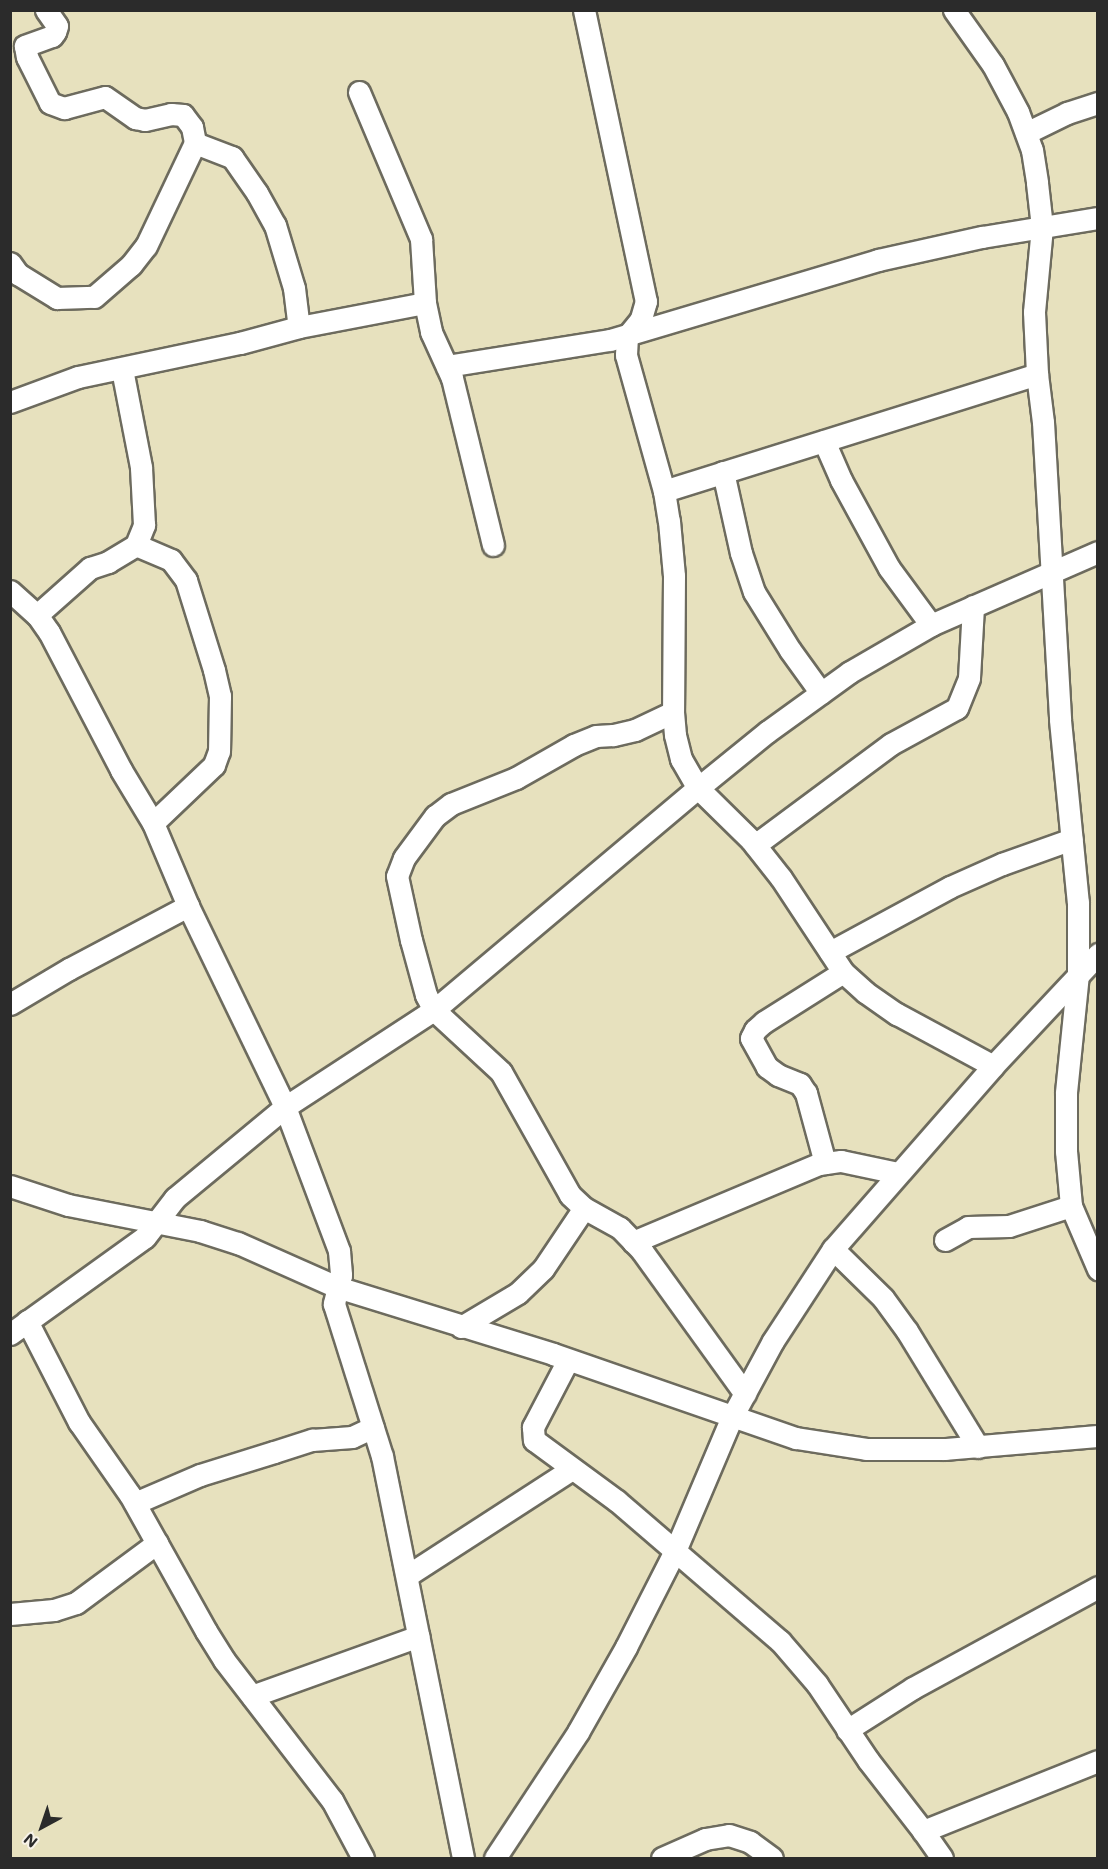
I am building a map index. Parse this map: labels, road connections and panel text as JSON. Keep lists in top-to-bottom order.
{
  "north": "bottom left"
}
